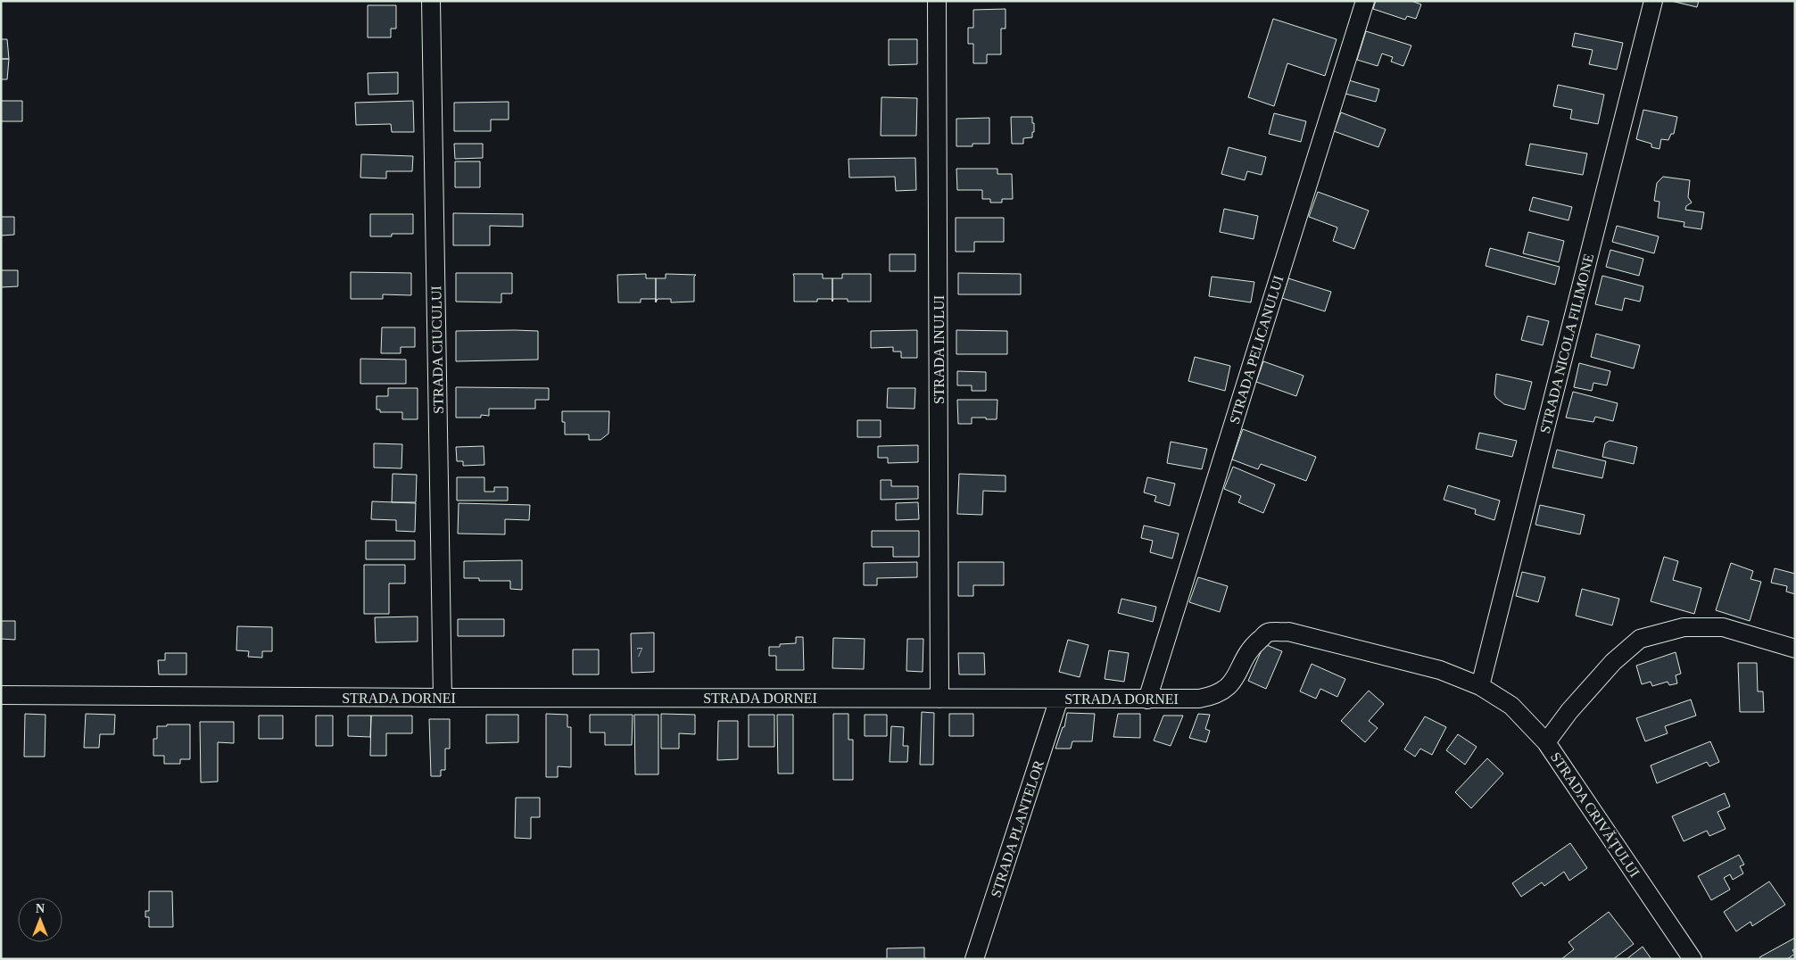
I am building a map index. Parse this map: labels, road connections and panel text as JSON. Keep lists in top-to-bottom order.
{
  "streets": {
    "street": [
      "STRADA NICOLA FILIMONE",
      "STRADA CIUCULUI",
      "STRADA INULUI",
      "STRADA PELICANULUI",
      "STRADA DORNEI",
      "STRADA CRIVĂȚULUI",
      "STRADA PLANTELOR"
    ]
  },
  "crossings": [
    ["STRADA NICOLA FILIMONE", "STRADA DORNEI"],
    ["STRADA NICOLA FILIMONE", "STRADA CRIVĂȚULUI"],
    ["STRADA CIUCULUI", "STRADA DORNEI"],
    ["STRADA INULUI", "STRADA DORNEI"],
    ["STRADA PELICANULUI", "STRADA DORNEI"],
    ["STRADA DORNEI", "STRADA CRIVĂȚULUI"],
    ["STRADA DORNEI", "STRADA PLANTELOR"]
  ],
  "house_numbers": ["7"],
  "north": "top"
}
